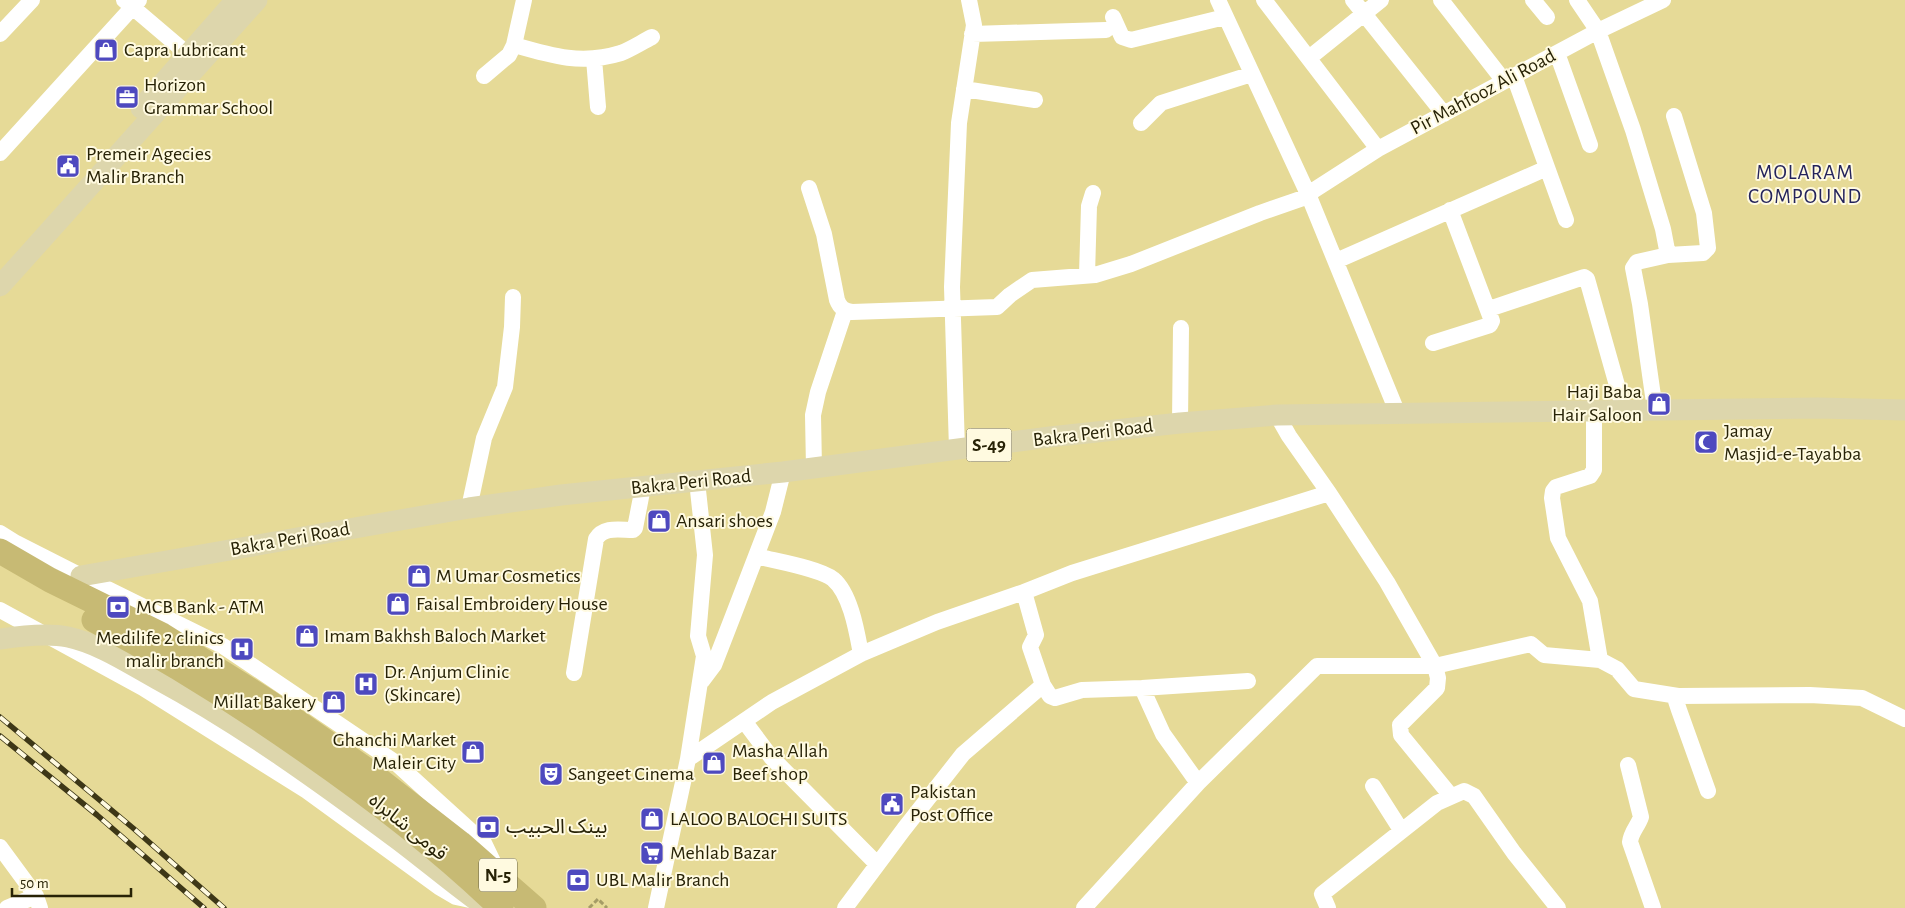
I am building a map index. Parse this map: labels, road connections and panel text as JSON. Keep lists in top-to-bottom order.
{
  "streets": {
    "highway": ["قومی شاہراہ", "N-5"],
    "main road": ["Bakra Peri Road", "S-49"],
    "street": ["Pir Mahfooz Ali Road"]
  },
  "districts": ["MOLARAM COMPOUND"],
  "places": {
    "shop": [
      "Capra Lubricant",
      "Haji Baba Hair Saloon",
      "Ansari shoes",
      "M Umar Cosmetics",
      "Faisal Embroidery House",
      "Imam Bakhsh Baloch Market",
      "Millat Bakery",
      "Ghanchi Market Maleir City",
      "Masha Allah Beef shop",
      "LALOO BALOCHI SUITS"
    ],
    "office": ["Horizon Grammar School"],
    "public building": ["Premeir Agecies Malir Branch", "Pakistan Post Office"],
    "mosque": ["Jamay Masjid-e-Tayabba"],
    "bank": ["MCB Bank - ATM", "بينک الحبيب", "UBL Malir Branch"],
    "hospital": ["Medilife 2 clinics malir branch", "Dr. Anjum Clinic (Skincare)"],
    "theatre": ["Sangeet Cinema"],
    "supermarket": ["Mehlab Bazar"]
  },
  "scale_bar": "50 m"
}
